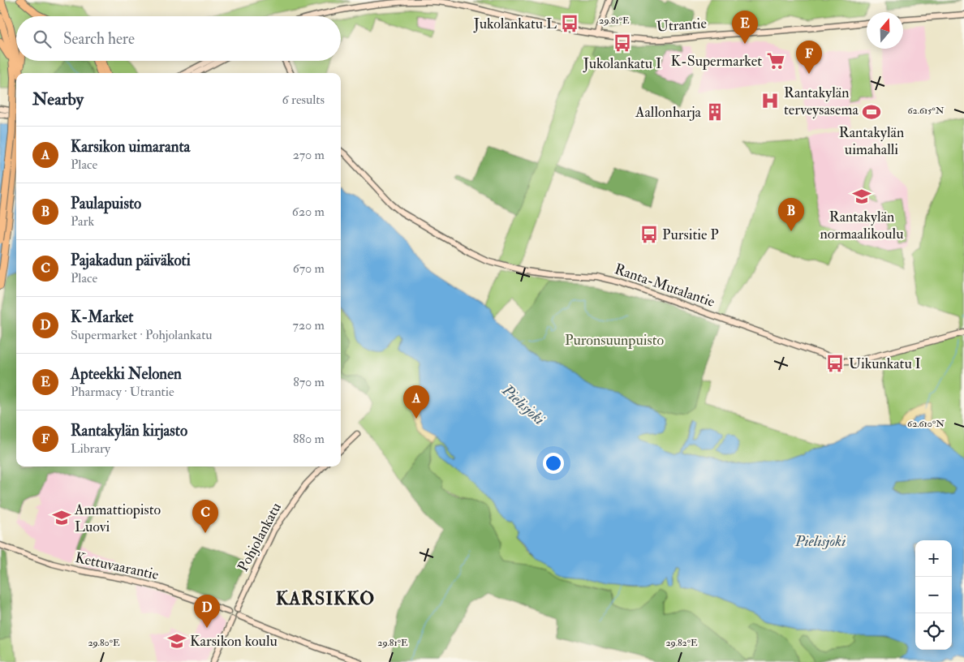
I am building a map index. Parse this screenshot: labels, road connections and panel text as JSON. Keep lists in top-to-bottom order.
{
  "streets": {
    "street": [
      "Utrantie",
      "Ranta-Mutalantie",
      "Pohjolankatu",
      "Kettuvaarantie"
    ]
  },
  "crossings": [
    ["Pohjolankatu", "Kettuvaarantie"]
  ],
  "districts": ["KARSIKKO"],
  "water": ["Pielisjoki"],
  "parks": ["Puronsuunpuisto"],
  "places": {
    "bus stop": [
      "Jukolankatu L",
      "Jukolankatu I",
      "Pursitie P",
      "Uikunkatu I"
    ],
    "supermarket": ["K-Supermarket"],
    "hospital": ["Rantakylän terveysasema"],
    "building": ["Aallonharja"],
    "sports": ["Rantakylän uimahalli"],
    "school or university": ["Rantakylän normaalikoulu", "Ammattiopisto Luovi", "Karsikon koulu"]
  },
  "north": "top",
  "page": {
    "pins": [
      "E",
      "F",
      "B",
      "A",
      "C",
      "D"
    ],
    "search": "Search here",
    "heading": ["Nearby", "6 results"],
    "list": [
      {
        "mark": "A",
        "name": "Karsikon uimaranta",
        "note": "Place",
        "value": "270 m"
      },
      {
        "mark": "B",
        "name": "Paulapuisto",
        "note": "Park",
        "value": "620 m"
      },
      {
        "mark": "C",
        "name": "Pajakadun päiväkoti",
        "note": "Place",
        "value": "670 m"
      },
      {
        "mark": "D",
        "name": "K-Market",
        "note": "Supermarket · Pohjolankatu",
        "value": "720 m"
      },
      {
        "mark": "E",
        "name": "Apteekki Nelonen",
        "note": "Pharmacy · Utrantie",
        "value": "870 m"
      },
      {
        "mark": "F",
        "name": "Rantakylän kirjasto",
        "note": "Library",
        "value": "880 m"
      }
    ],
    "map_buttons": ["+", "−"]
  },
  "coordinates": [
    "29.81°E",
    "62.615°N",
    "62.610°N",
    "29.80°E",
    "29.82°E"
  ]
}
